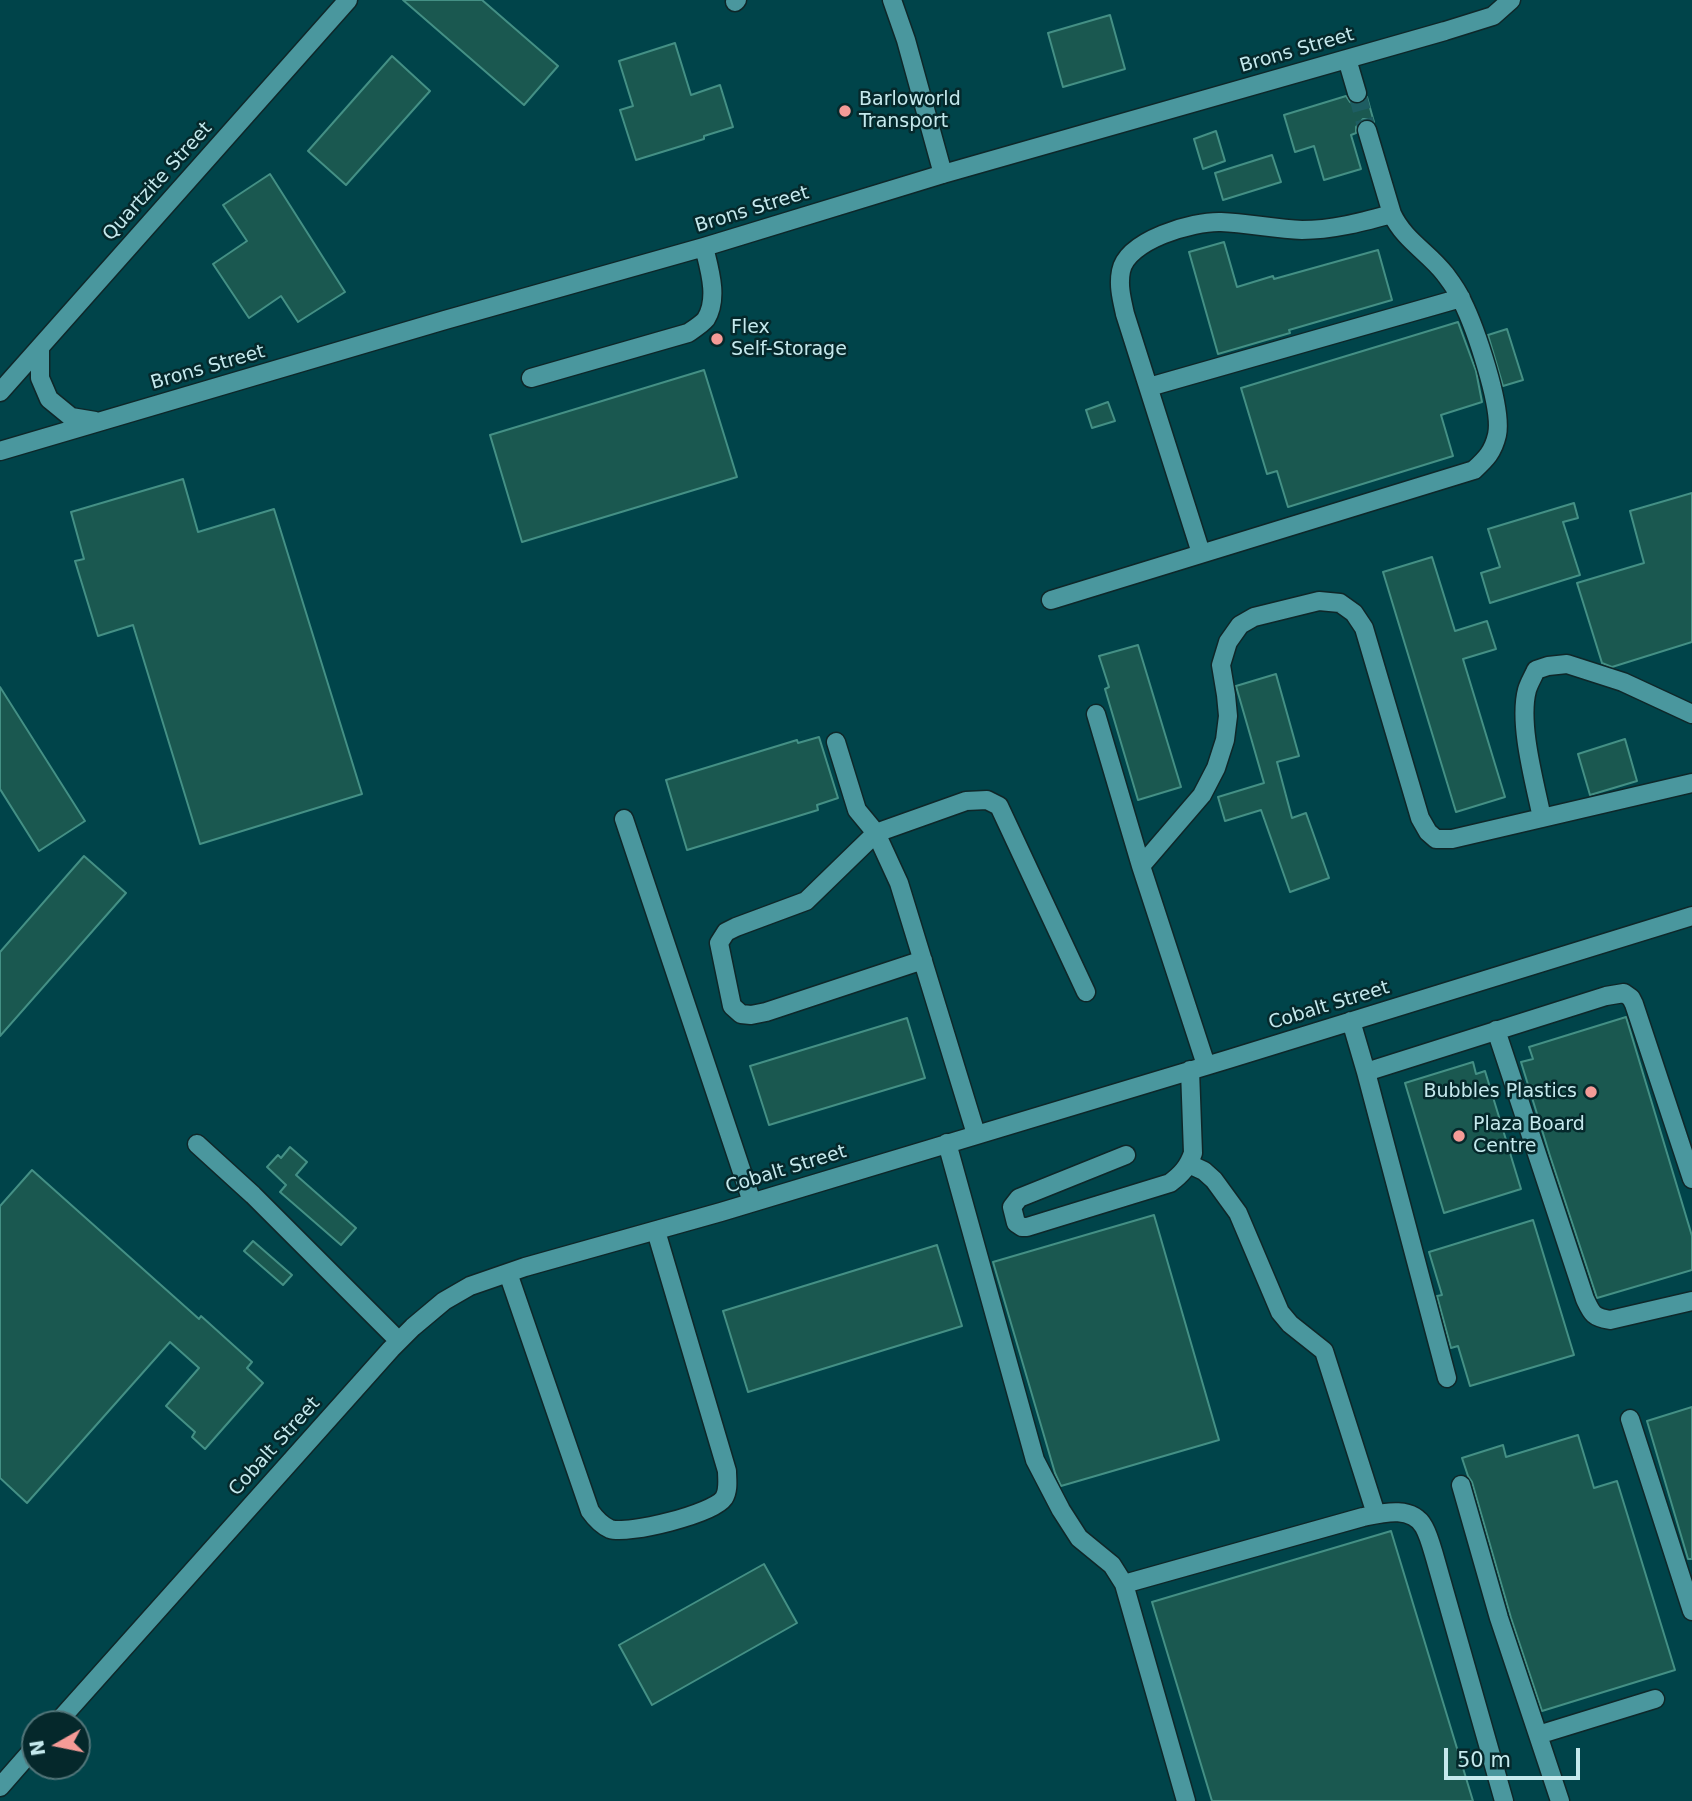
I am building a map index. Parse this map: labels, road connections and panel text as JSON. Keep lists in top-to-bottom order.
{
  "streets": {
    "street": ["Brons Street", "Quartzite Street", "Cobalt Street"]
  },
  "places": [
    "Barloworld Transport",
    "Flex Self-Storage",
    "Bubbles Plastics",
    "Plaza Board Centre"
  ],
  "scale_bar": "50 m",
  "north": "left"
}
